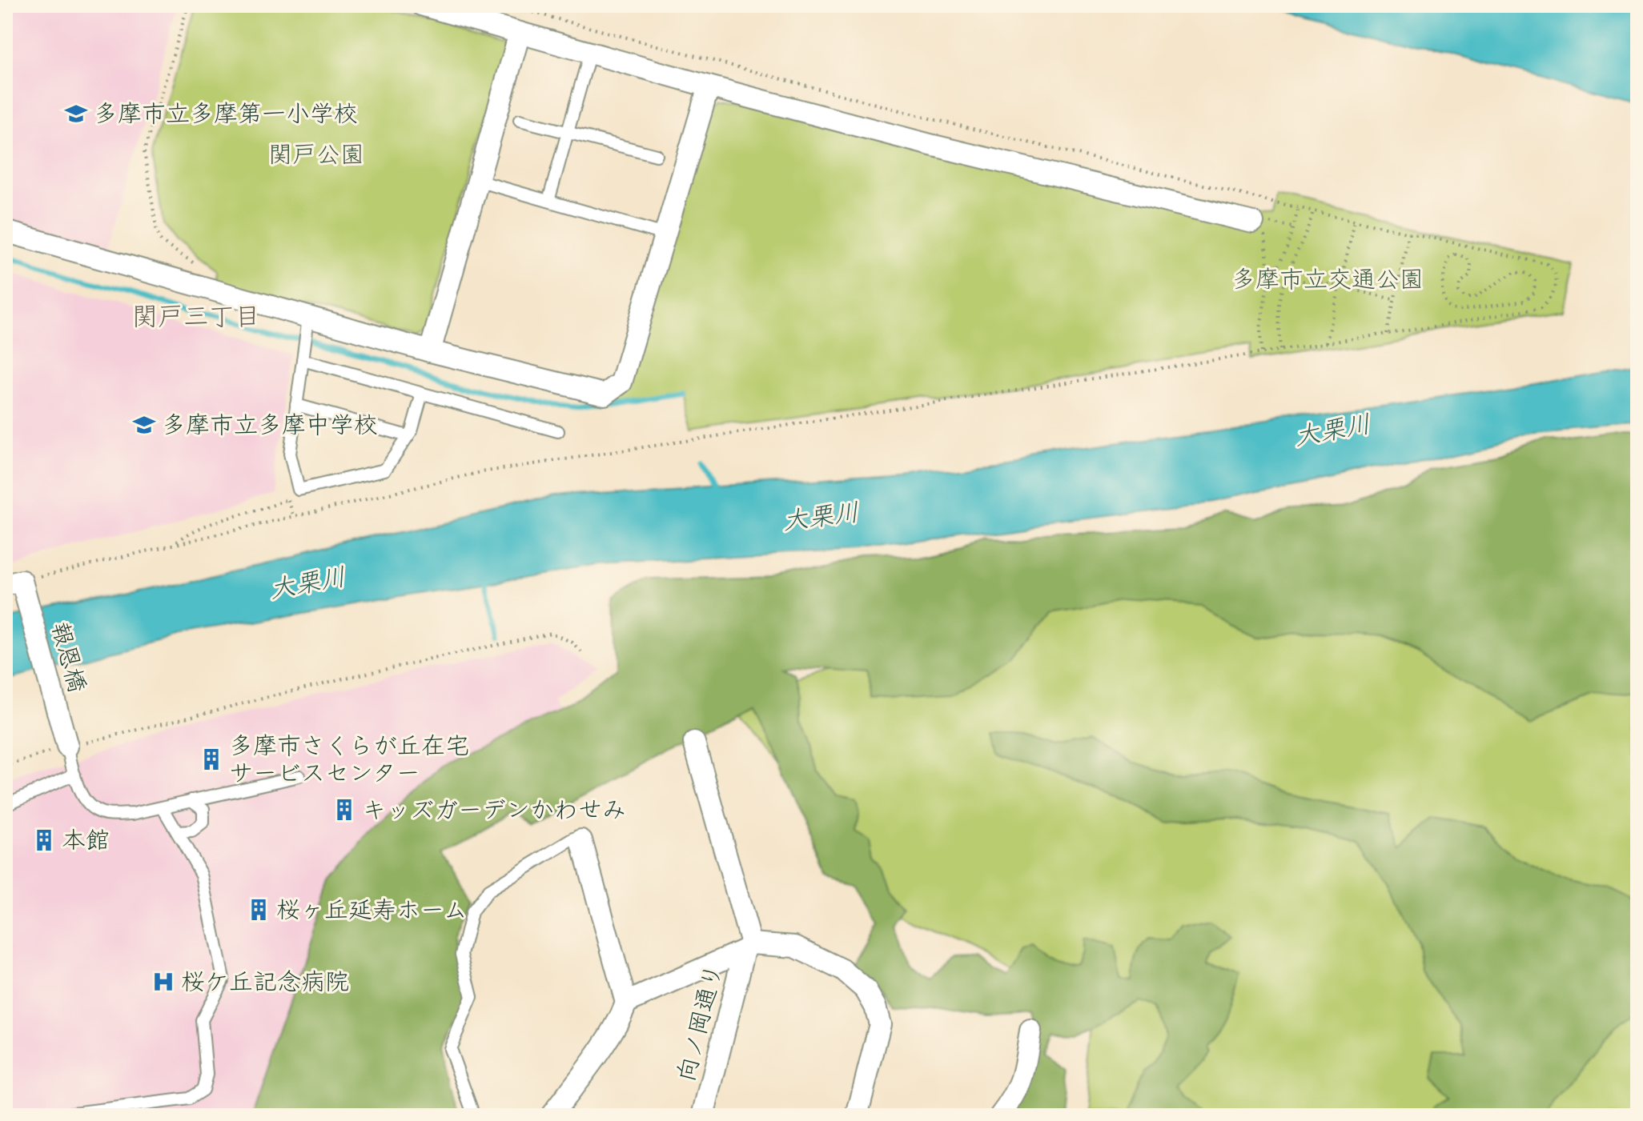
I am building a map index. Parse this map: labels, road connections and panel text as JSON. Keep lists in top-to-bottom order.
{
  "streets": {
    "street": ["報恩橋", "向ノ岡通り"]
  },
  "districts": ["関戸三丁目"],
  "water": ["大栗川"],
  "parks": ["関戸公園", "多摩市立交通公園"],
  "places": {
    "school or university": ["多摩市立多摩第一小学校", "多摩市立多摩中学校"],
    "building": [
      "多摩市さくらが丘在宅 サービスセンター",
      "キッズガーデンかわせみ",
      "本館",
      "桜ヶ丘延寿ホーム"
    ],
    "hospital": ["桜ケ丘記念病院"]
  }
}
